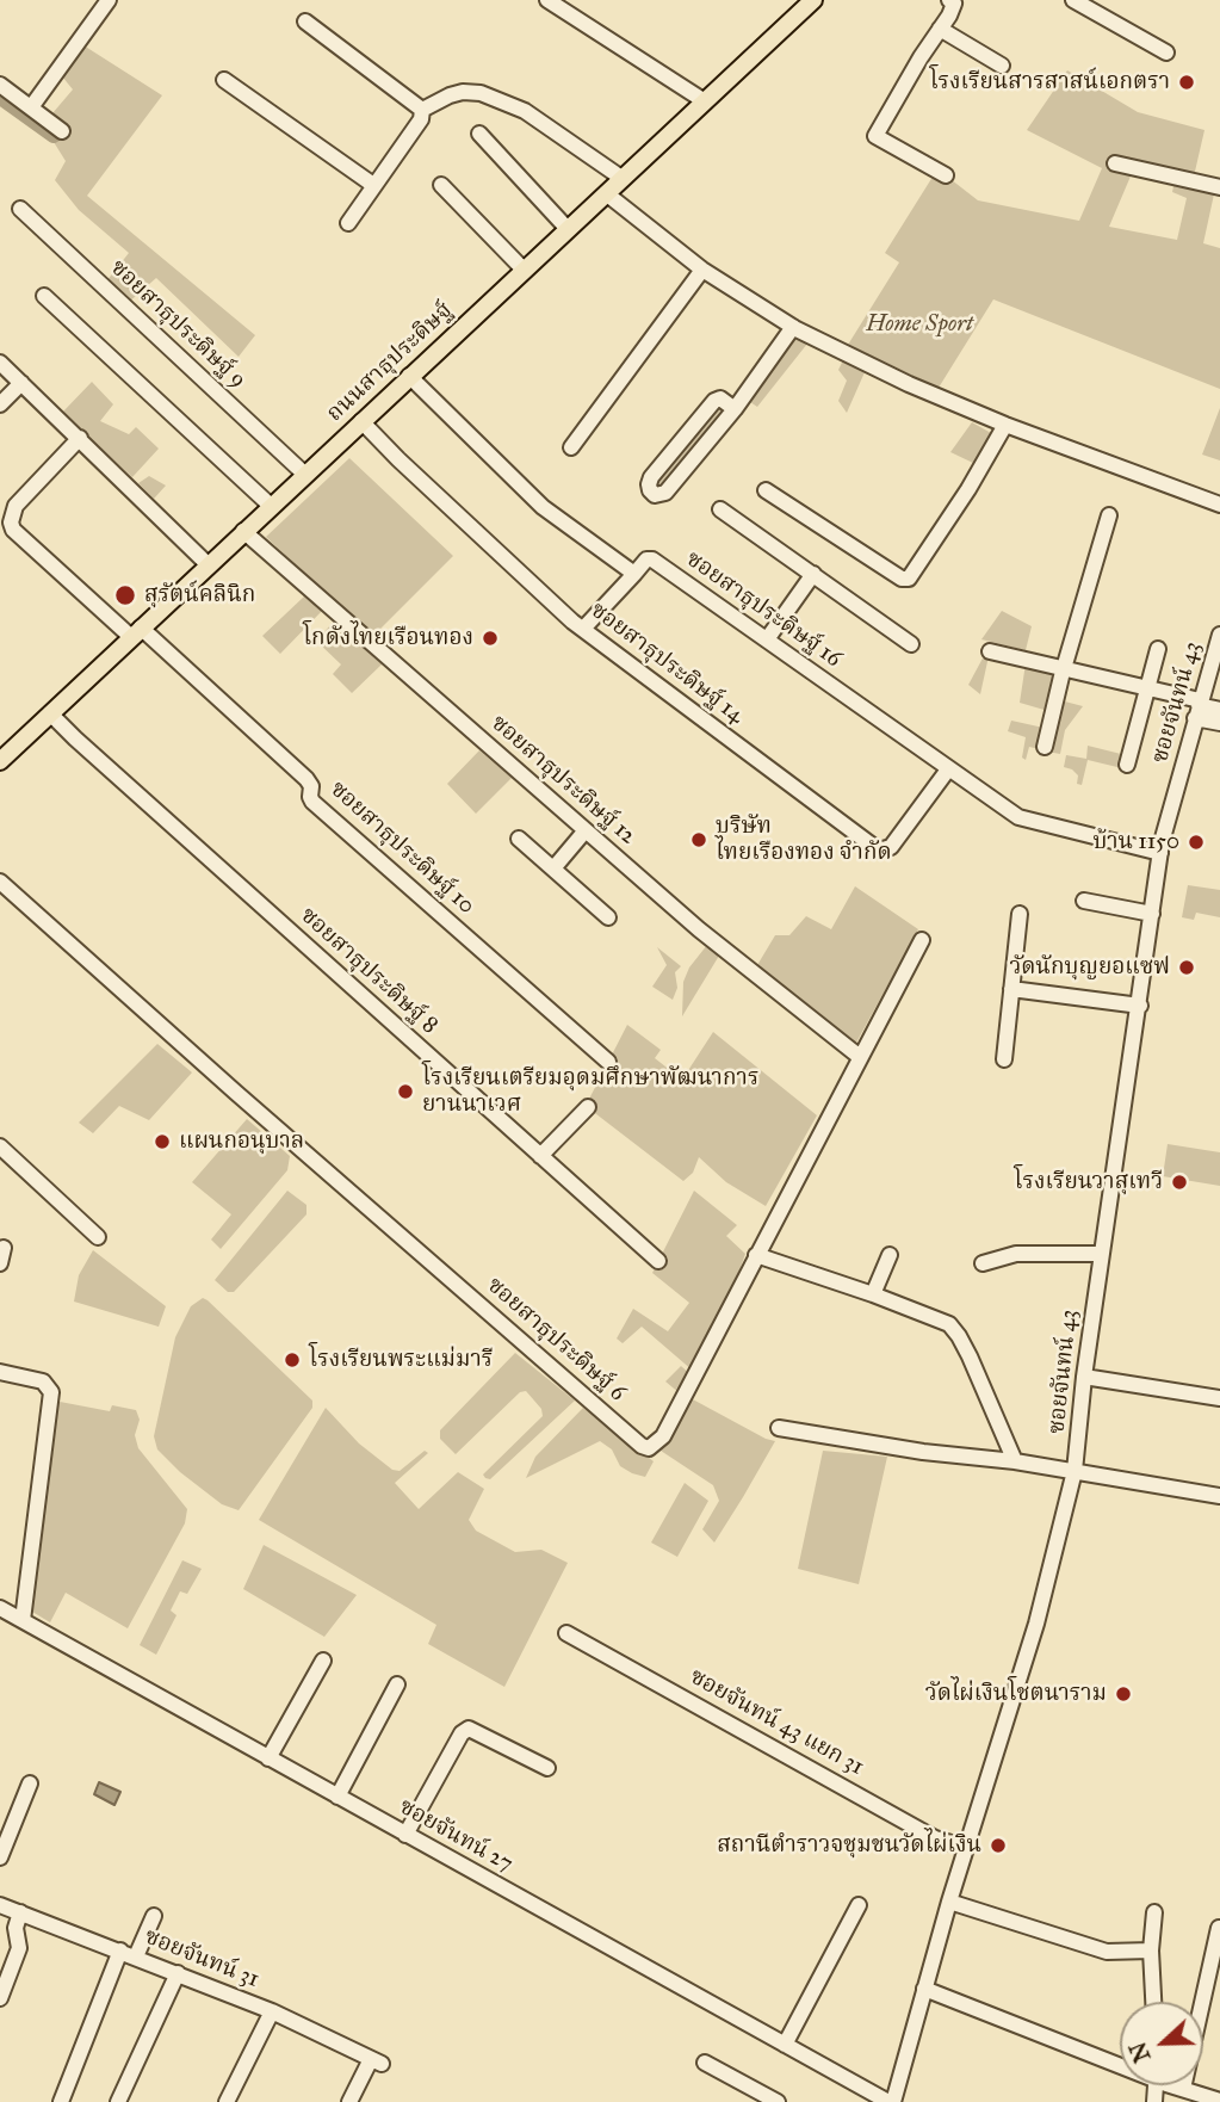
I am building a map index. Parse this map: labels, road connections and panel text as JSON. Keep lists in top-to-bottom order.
{
  "streets": {
    "main road": ["ถนนสาธุประดิษฐ์"],
    "street": [
      "ซอยสาธุประดิษฐ์ 9",
      "ซอยสาธุประดิษฐ์ 16",
      "ซอยสาธุประดิษฐ์ 14",
      "ซอยจันทน์ 43",
      "ซอยสาธุประดิษฐ์ 12",
      "ซอยสาธุประดิษฐ์ 10",
      "ซอยสาธุประดิษฐ์ 8",
      "ซอยสาธุประดิษฐ์ 6",
      "ซอยจันทน์ 43 แยก 31",
      "ซอยจันทน์ 27",
      "ซอยจันทน์ 31"
    ]
  },
  "crossings": [
    ["ซอยสาธุประดิษฐ์ 9", "ถนนสาธุประดิษฐ์"],
    ["ถนนสาธุประดิษฐ์", "ซอยสาธุประดิษฐ์ 14"],
    ["ถนนสาธุประดิษฐ์", "ซอยสาธุประดิษฐ์ 12"],
    ["ถนนสาธุประดิษฐ์", "ซอยสาธุประดิษฐ์ 10"],
    ["ถนนสาธุประดิษฐ์", "ซอยสาธุประดิษฐ์ 8"],
    ["ซอยสาธุประดิษฐ์ 16", "ซอยสาธุประดิษฐ์ 14"],
    ["ซอยสาธุประดิษฐ์ 16", "ซอยจันทน์ 43"],
    ["ซอยจันทน์ 43", "ซอยจันทน์ 43 แยก 31"],
    ["ซอยจันทน์ 43", "ซอยจันทน์ 27"],
    ["ซอยสาธุประดิษฐ์ 12", "ซอยสาธุประดิษฐ์ 6"]
  ],
  "parks": ["Home Sport"],
  "places": [
    "โรงเรียนสารสาสน์เอกตรา",
    "สุรัตน์คลินิก",
    "โกดังไทยเรือนทอง",
    "บริษัท ไทยเรืองทอง จำกัด",
    "บ้าน 1150",
    "วัดนักบุญยอแซฟ",
    "โรงเรียนเตรียมอุดมศึกษาพัฒนาการ ยานนาเวศ",
    "แผนกอนุบาล",
    "โรงเรียนวาสุเทวี",
    "โรงเรียนพระแม่มารี",
    "วัดไผ่เงินโชตนาราม",
    "สถานีตำราวจชุมชนวัดไผ่เงิน"
  ],
  "north": "left"
}
